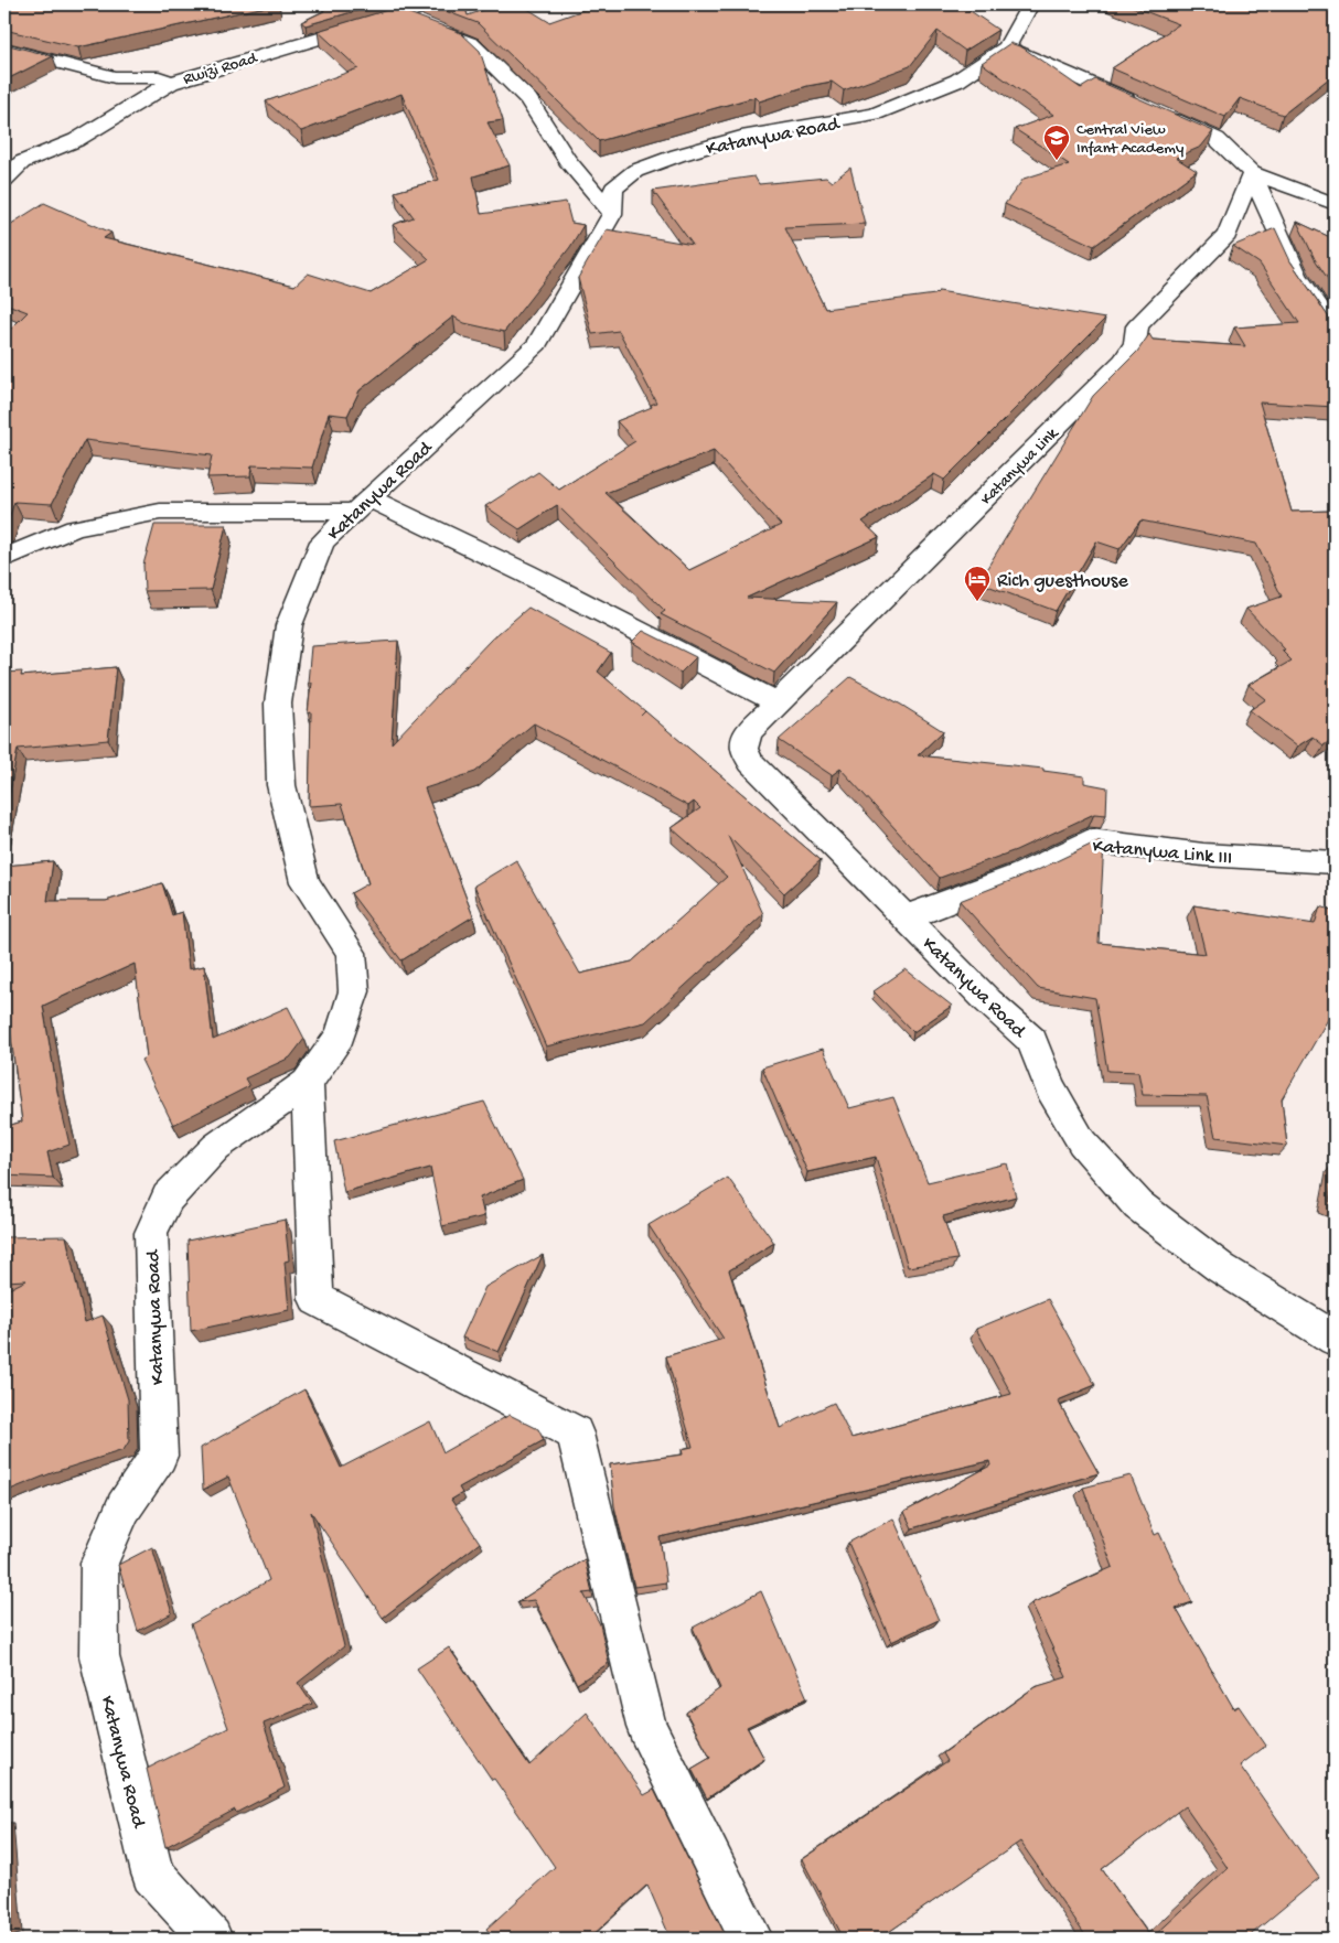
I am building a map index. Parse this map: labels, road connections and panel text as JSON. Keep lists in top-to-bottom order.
{
  "streets": {
    "street": [
      "Rwizi Road",
      "Katanywa Road",
      "Katanywa Link",
      "Katanywa Link III"
    ]
  },
  "crossings": [
    ["Katanywa Road", "Katanywa Link"],
    ["Katanywa Road", "Katanywa Link III"]
  ],
  "places": {
    "school or university": ["Central View Infant Academy"],
    "hotel": ["Rich guesthouse"]
  }
}
